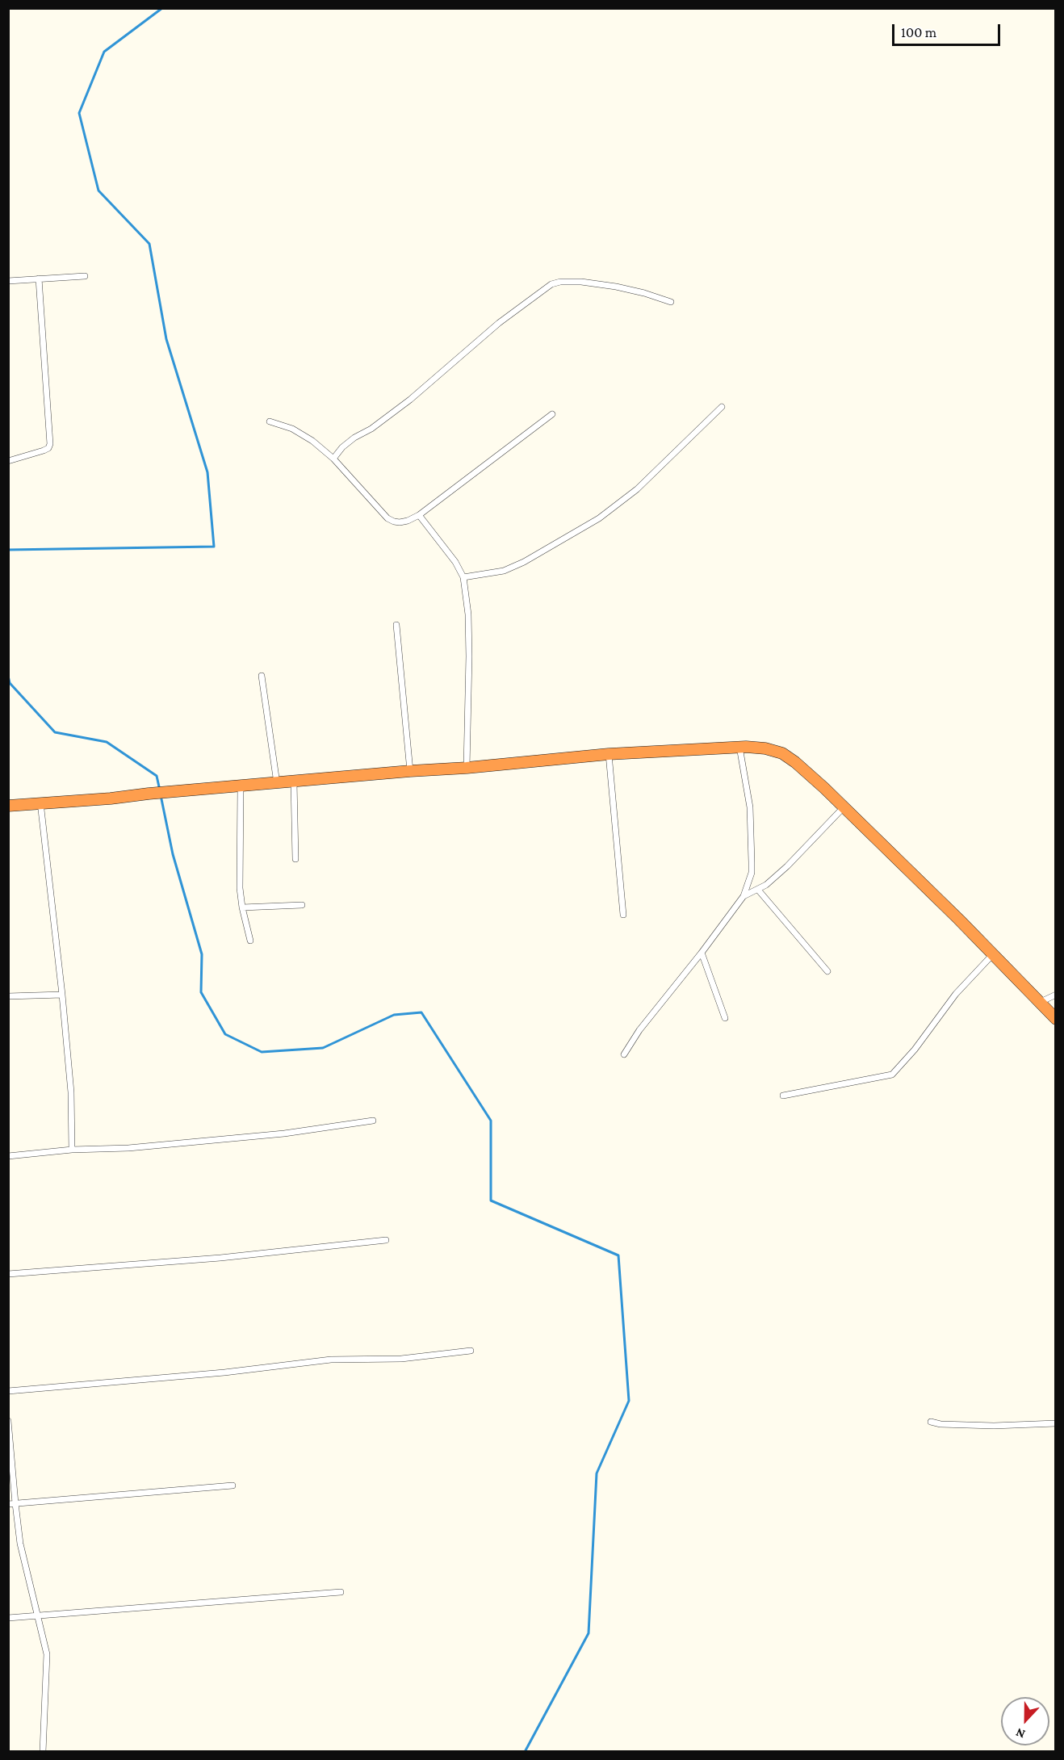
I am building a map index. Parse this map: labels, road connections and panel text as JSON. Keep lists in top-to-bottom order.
{
  "scale_bar": "100 m",
  "north": "bottom"
}
